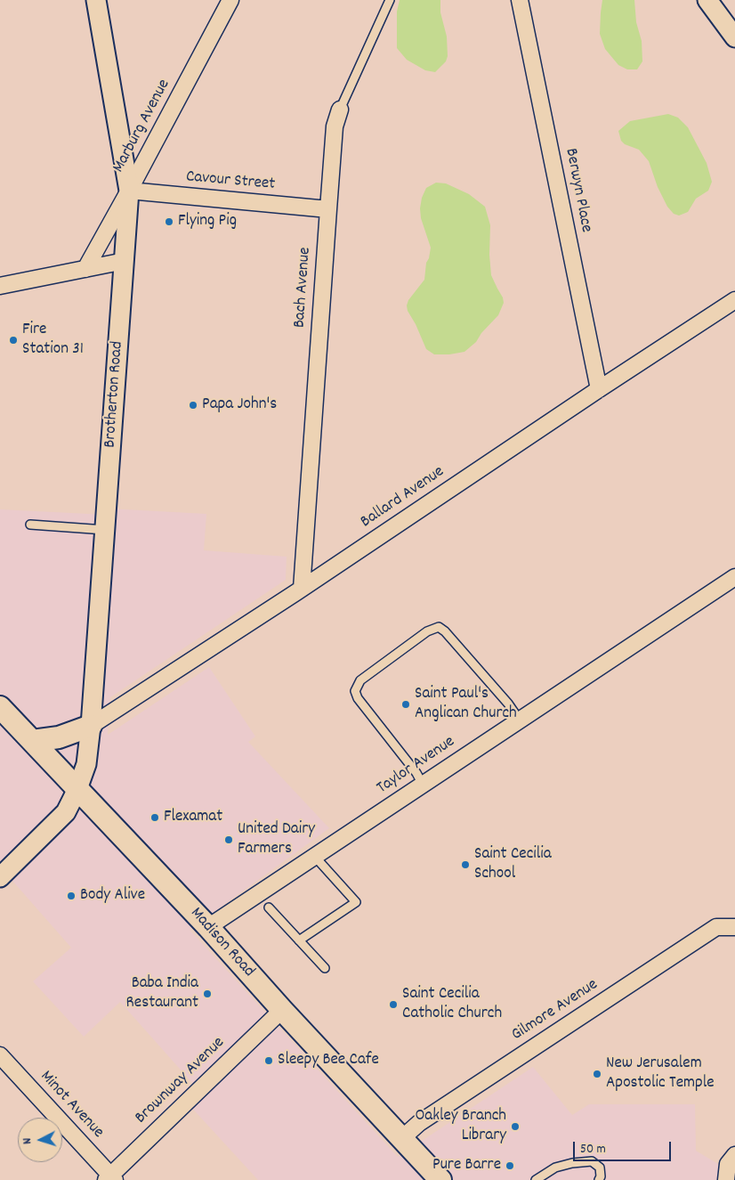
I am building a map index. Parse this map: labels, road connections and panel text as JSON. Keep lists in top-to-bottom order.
{
  "streets": {
    "main road": ["Madison Road"],
    "street": [
      "Marburg Avenue",
      "Cavour Street",
      "Berwyn Place",
      "Bach Avenue",
      "Brotherton Road",
      "Ballard Avenue",
      "Taylor Avenue",
      "Gilmore Avenue",
      "Brownway Avenue",
      "Minot Avenue"
    ]
  },
  "crossings": [
    ["Marburg Avenue", "Cavour Street"],
    ["Marburg Avenue", "Brotherton Road"],
    ["Cavour Street", "Bach Avenue"],
    ["Cavour Street", "Brotherton Road"],
    ["Berwyn Place", "Ballard Avenue"],
    ["Bach Avenue", "Ballard Avenue"],
    ["Brotherton Road", "Ballard Avenue"],
    ["Brotherton Road", "Madison Road"],
    ["Taylor Avenue", "Madison Road"],
    ["Madison Road", "Gilmore Avenue"],
    ["Madison Road", "Brownway Avenue"],
    ["Brownway Avenue", "Minot Avenue"]
  ],
  "places": [
    "Flying Pig",
    "Fire Station 31",
    "Papa John's",
    "Saint Paul's Anglican Church",
    "Flexamat",
    "United Dairy Farmers",
    "Saint Cecilia School",
    "Body Alive",
    "Baba India Restaurant",
    "Saint Cecilia Catholic Church",
    "Sleepy Bee Cafe",
    "New Jerusalem Apostolic Temple",
    "Oakley Branch Library",
    "Pure Barre"
  ],
  "scale_bar": "50 m",
  "north": "left"
}
